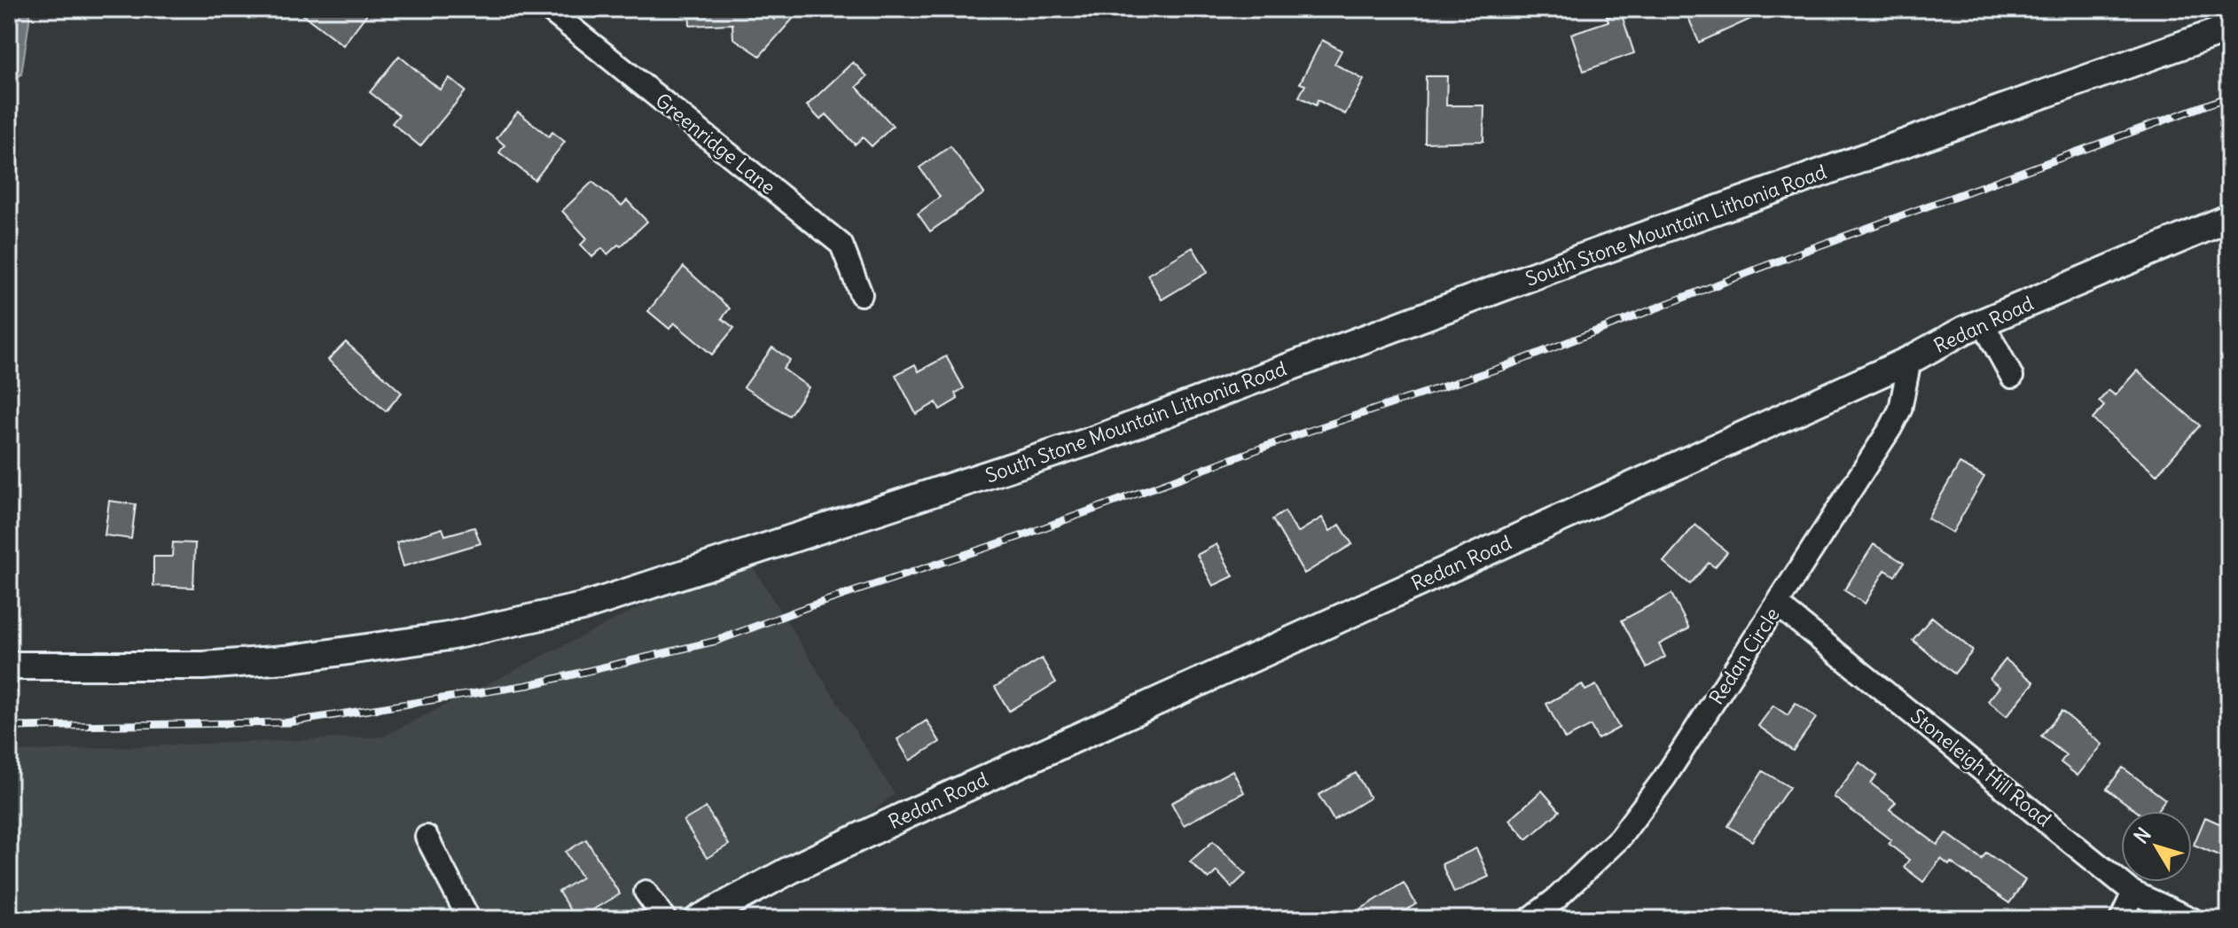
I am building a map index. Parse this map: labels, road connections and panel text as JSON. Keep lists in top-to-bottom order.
{
  "streets": {
    "main road": ["South Stone Mountain Lithonia Road", "Redan Road"],
    "street": ["Greenridge Lane", "Redan Circle", "Stoneleigh Hill Road"]
  },
  "crossings": [
    ["Redan Road", "Redan Circle"],
    ["Redan Circle", "Stoneleigh Hill Road"]
  ],
  "north": "top left"
}
